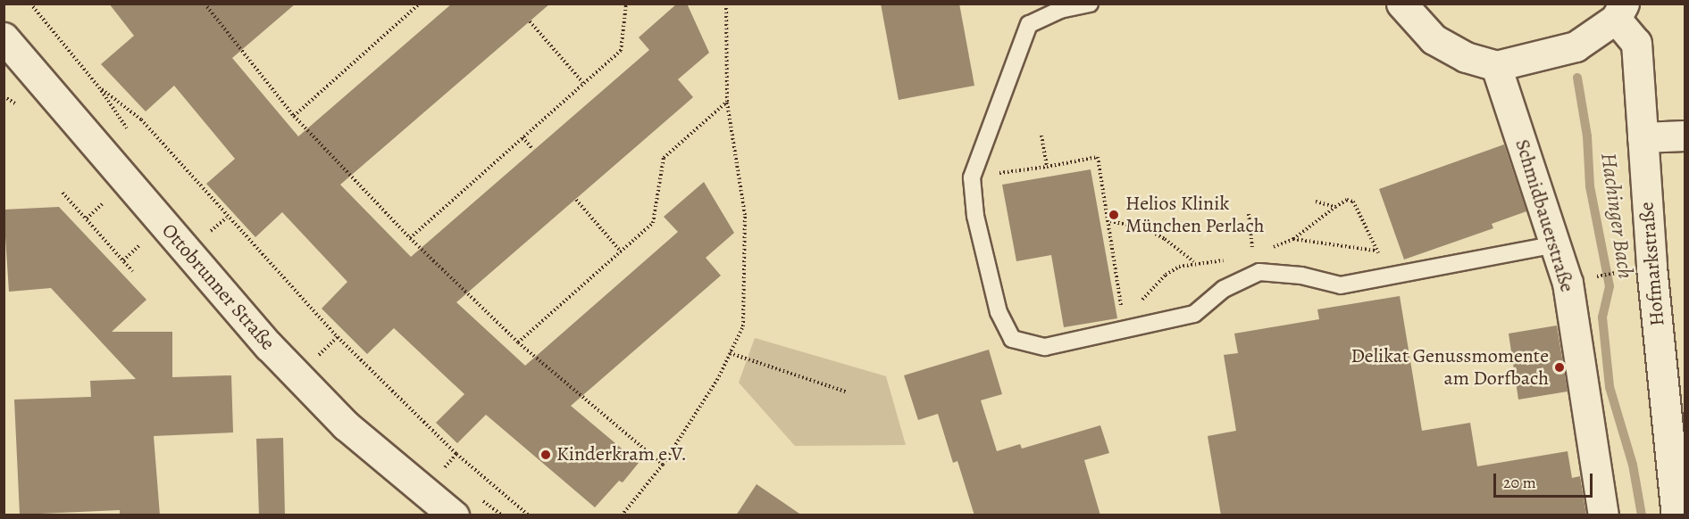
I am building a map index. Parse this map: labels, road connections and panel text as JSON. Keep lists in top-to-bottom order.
{
  "streets": {
    "street": ["Schmidbauerstraße", "Hofmarkstraße", "Ottobrunner Straße"]
  },
  "crossings": [
    ["Schmidbauerstraße", "Hofmarkstraße"]
  ],
  "water": ["Hachinger Bach"],
  "places": ["Helios Klinik München Perlach", "Delikat Genussmomente am Dorfbach", "Kinderkram e.V."],
  "scale_bar": "20 m"
}
